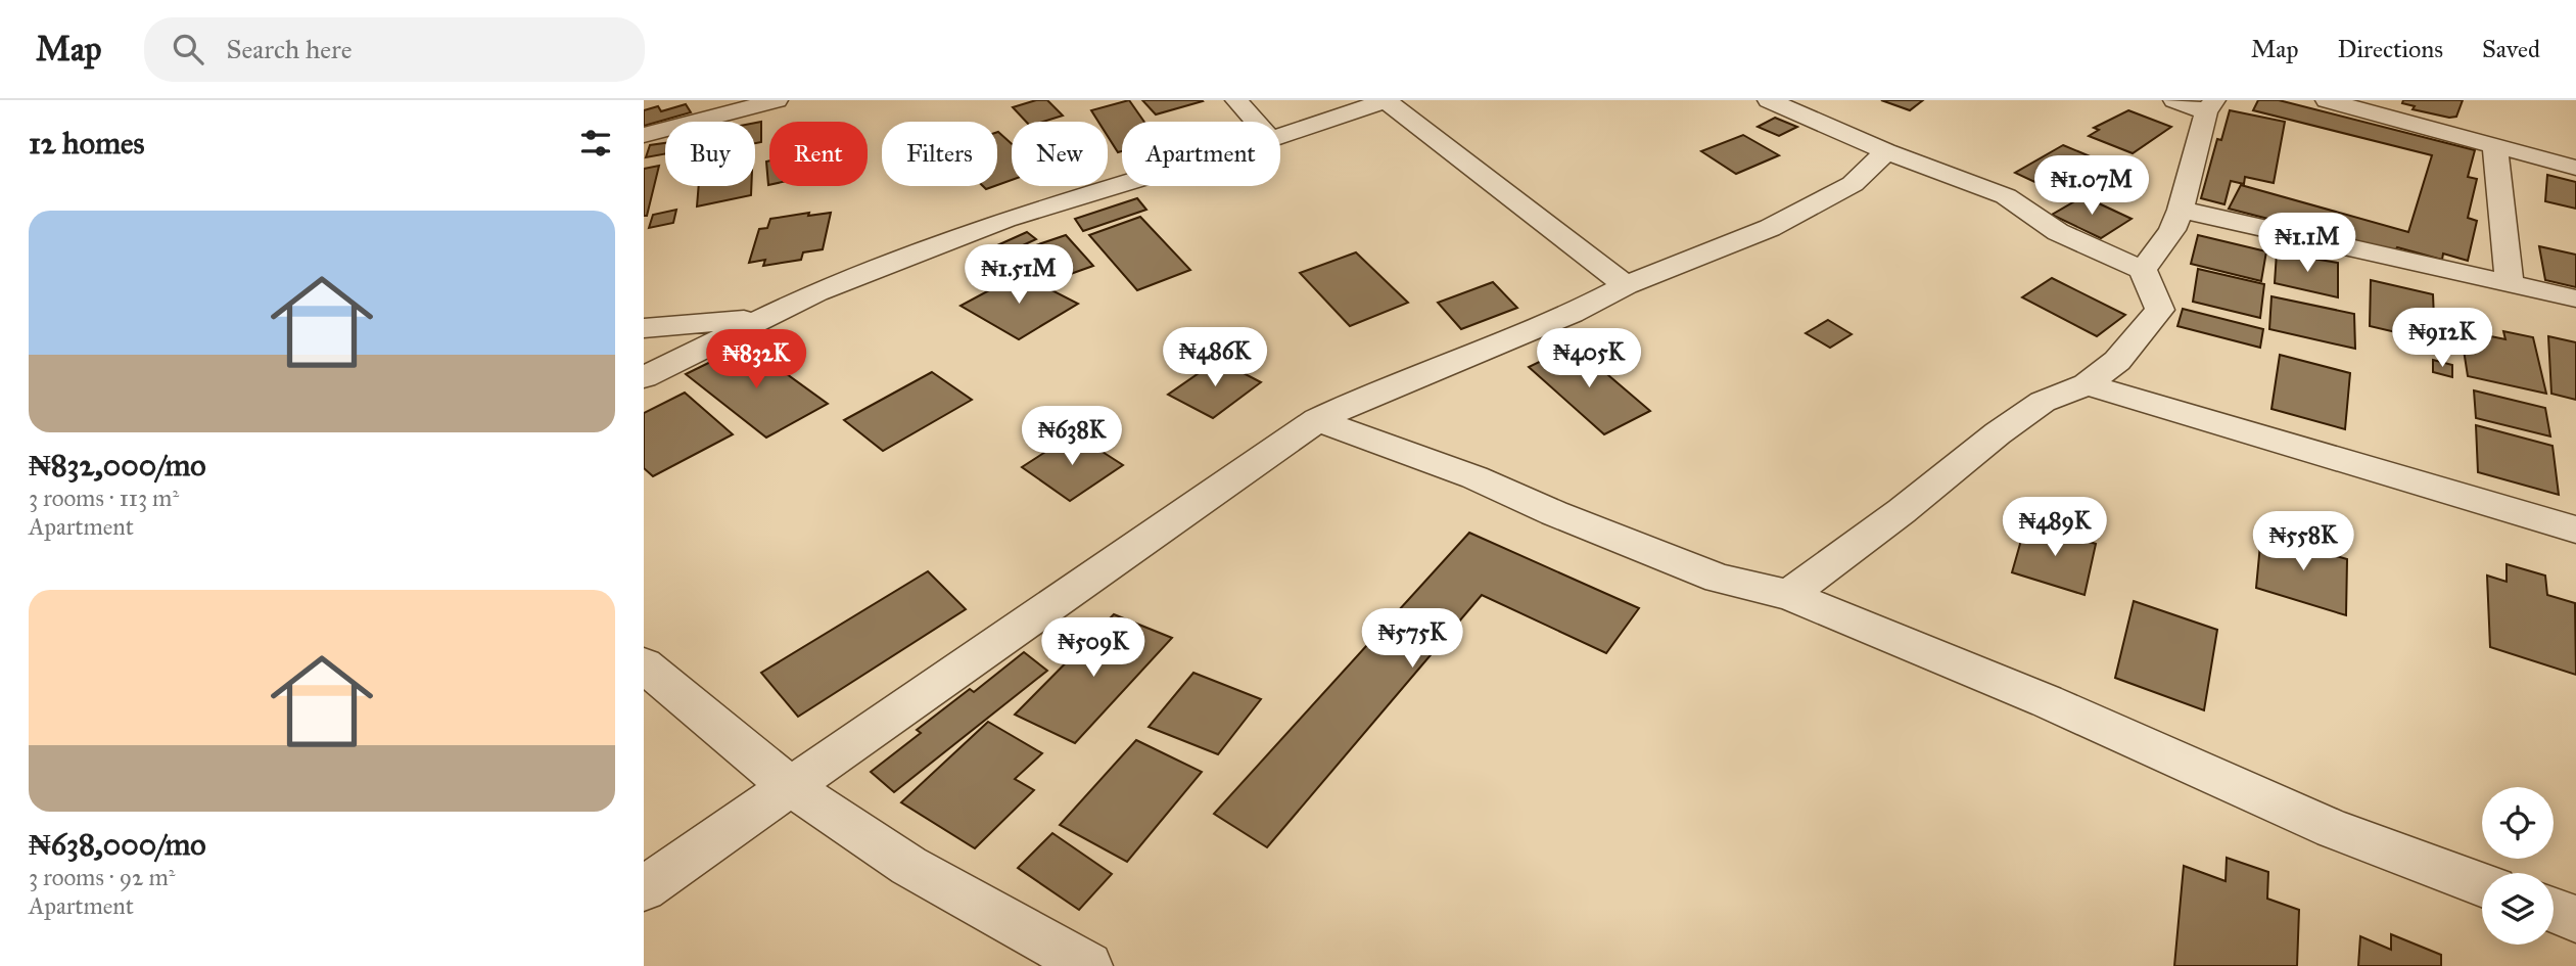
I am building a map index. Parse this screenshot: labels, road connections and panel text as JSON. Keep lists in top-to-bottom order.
{
  "page": {
    "header": "Map",
    "search": "Search here",
    "nav": ["Map", "Directions", "Saved"],
    "heading": "12 homes",
    "chip": [
      "Buy",
      "Rent",
      "Filters",
      "New",
      "Apartment"
    ],
    "price": [
      "₦1.07M",
      "₦1.1M",
      "₦1.51M",
      "₦912K",
      "₦486K",
      "₦405K",
      "₦832K",
      "₦638K",
      "₦489K",
      "₦558K",
      "₦575K",
      "₦509K"
    ],
    "list": [
      {
        "name": "₦832,000/mo",
        "note": "3 rooms · 113 m² · Apartment"
      },
      {
        "name": "₦638,000/mo",
        "note": "3 rooms · 92 m² · Apartment"
      }
    ]
  }
}
